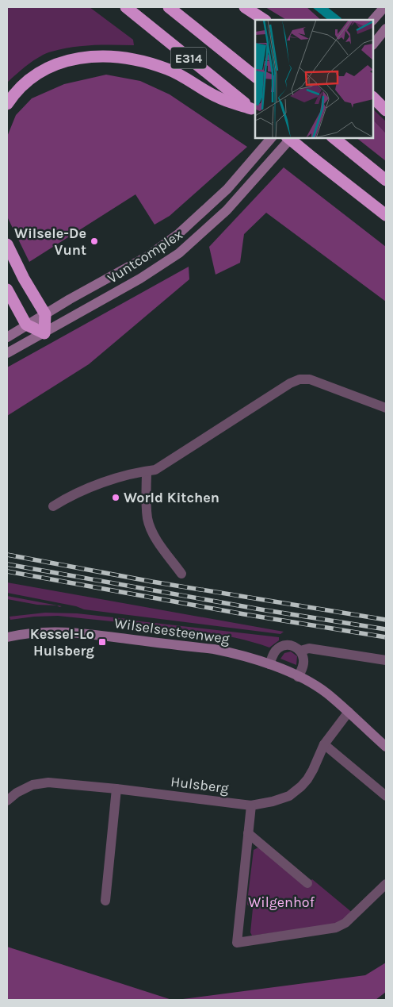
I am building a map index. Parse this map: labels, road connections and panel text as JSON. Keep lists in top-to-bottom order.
{
  "streets": {
    "highway": ["E314"],
    "main road": ["Vuntcomplex", "Wilselsesteenweg"],
    "street": ["Hulsberg"]
  },
  "crossings": [
    ["Wilselsesteenweg", "Hulsberg"]
  ],
  "parks": ["Wilgenhof"],
  "places": {
    "other": ["Wilsele-De Vunt", "World Kitchen"],
    "transit": ["Kessel-Lo Hulsberg"]
  }
}
